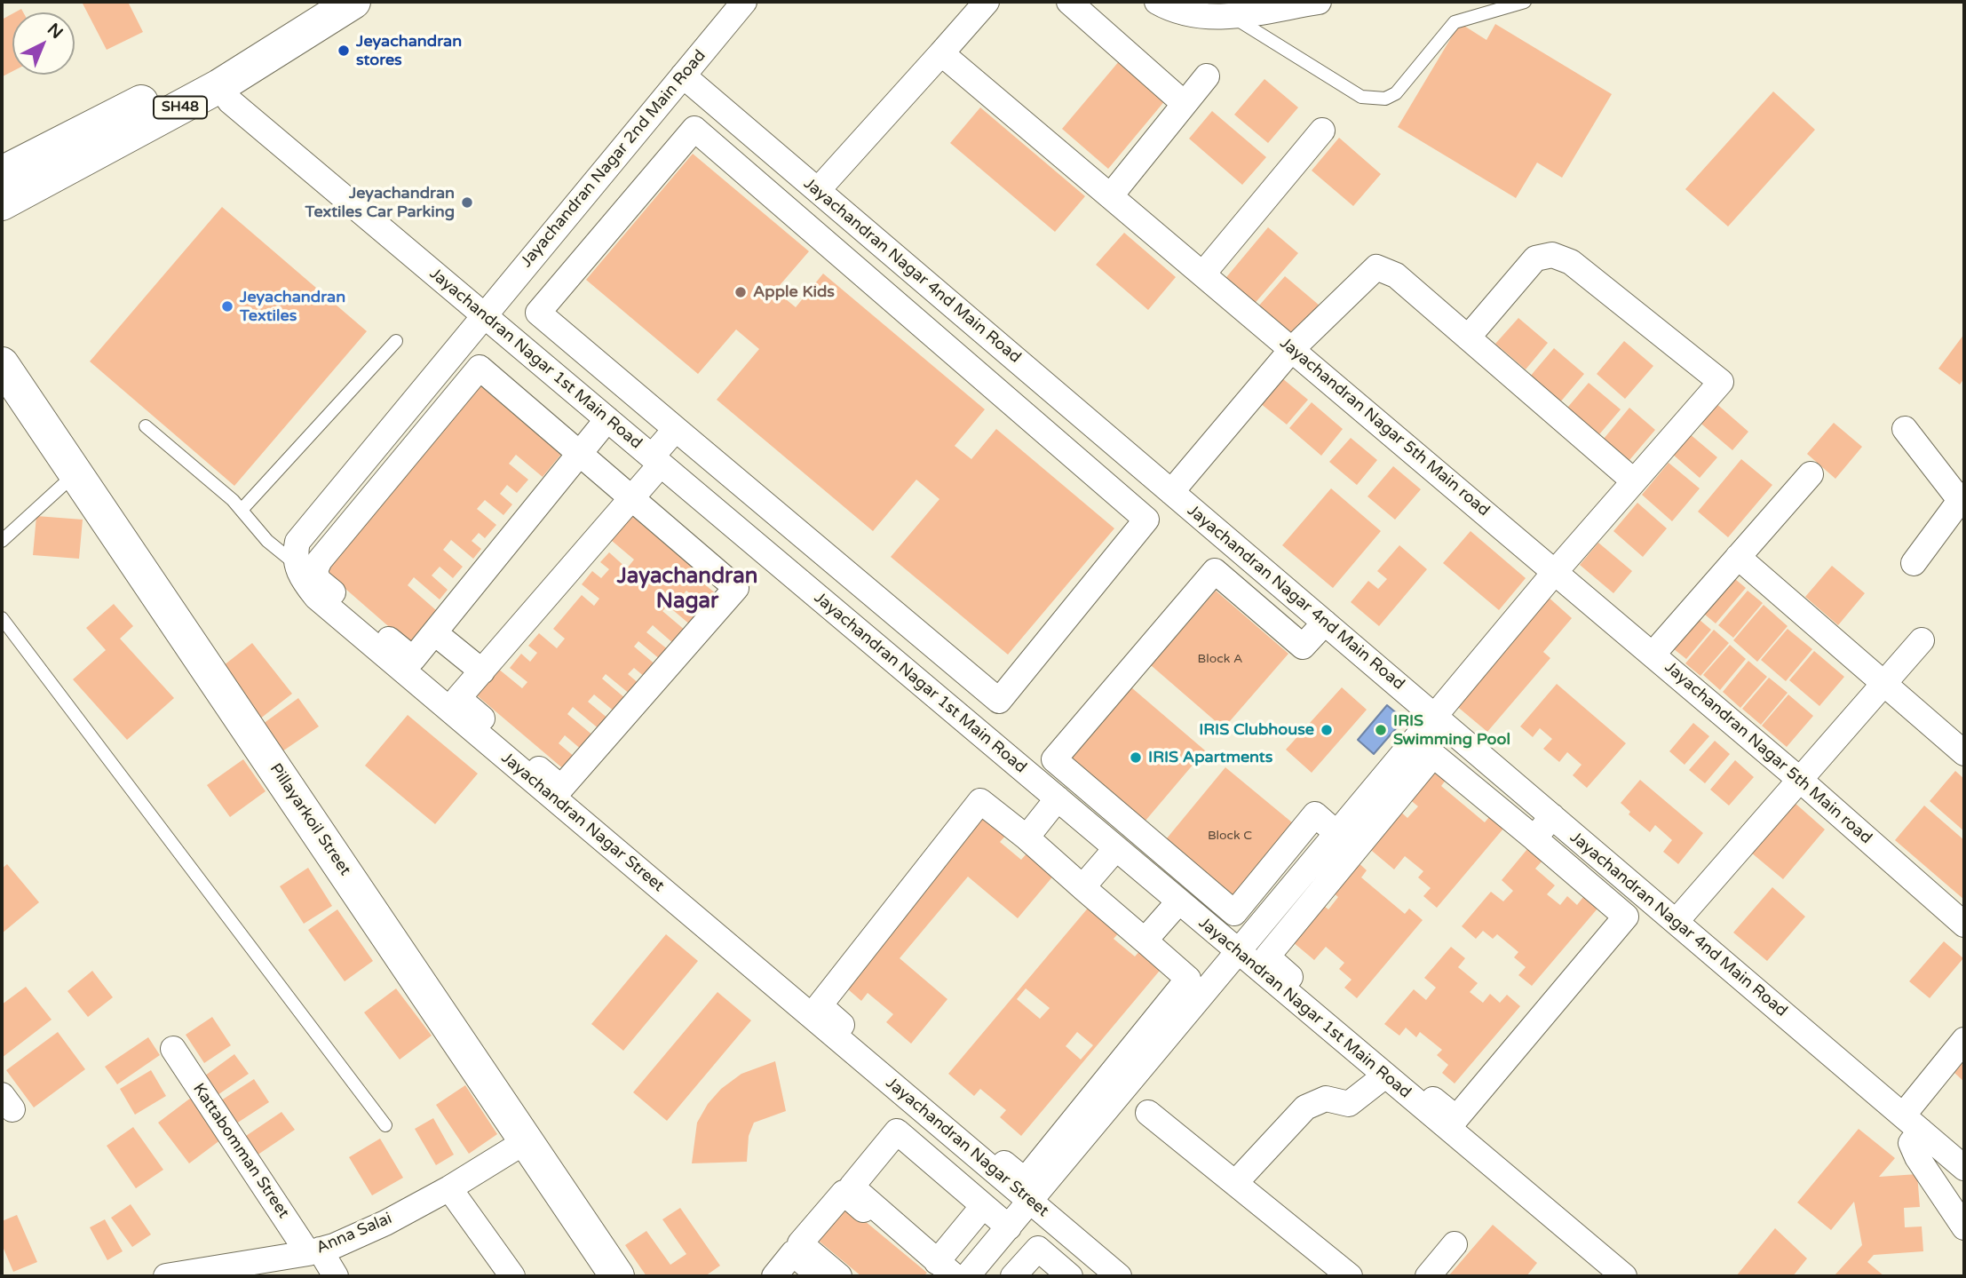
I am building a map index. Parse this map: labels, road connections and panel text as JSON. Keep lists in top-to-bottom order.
{
  "streets": {
    "street": [
      "SH48",
      "Jayachandran Nagar 2nd Main Road",
      "Jayachandran Nagar 4nd Main Road",
      "Jayachandran Nagar 1st Main Road",
      "Jayachandran Nagar 5th Main road",
      "Pillayarkoil Street",
      "Jayachandran Nagar Street",
      "Kattabomman Street",
      "Anna Salai"
    ]
  },
  "crossings": [
    ["SH48", "Jayachandran Nagar 1st Main Road"],
    ["Jayachandran Nagar 2nd Main Road", "Jayachandran Nagar 4nd Main Road"],
    ["Jayachandran Nagar 2nd Main Road", "Jayachandran Nagar 1st Main Road"],
    ["Pillayarkoil Street", "Anna Salai"],
    ["Kattabomman Street", "Anna Salai"]
  ],
  "districts": ["Jayachandran Nagar"],
  "places": [
    "Jeyachandran stores",
    "Jeyachandran Textiles Car Parking",
    "Apple Kids",
    "Jeyachandran Textiles",
    "IRIS Clubhouse",
    "IRIS Swimming Pool",
    "IRIS Apartments"
  ],
  "house_numbers": ["Block A", "Block C"],
  "north": "top right"
}
